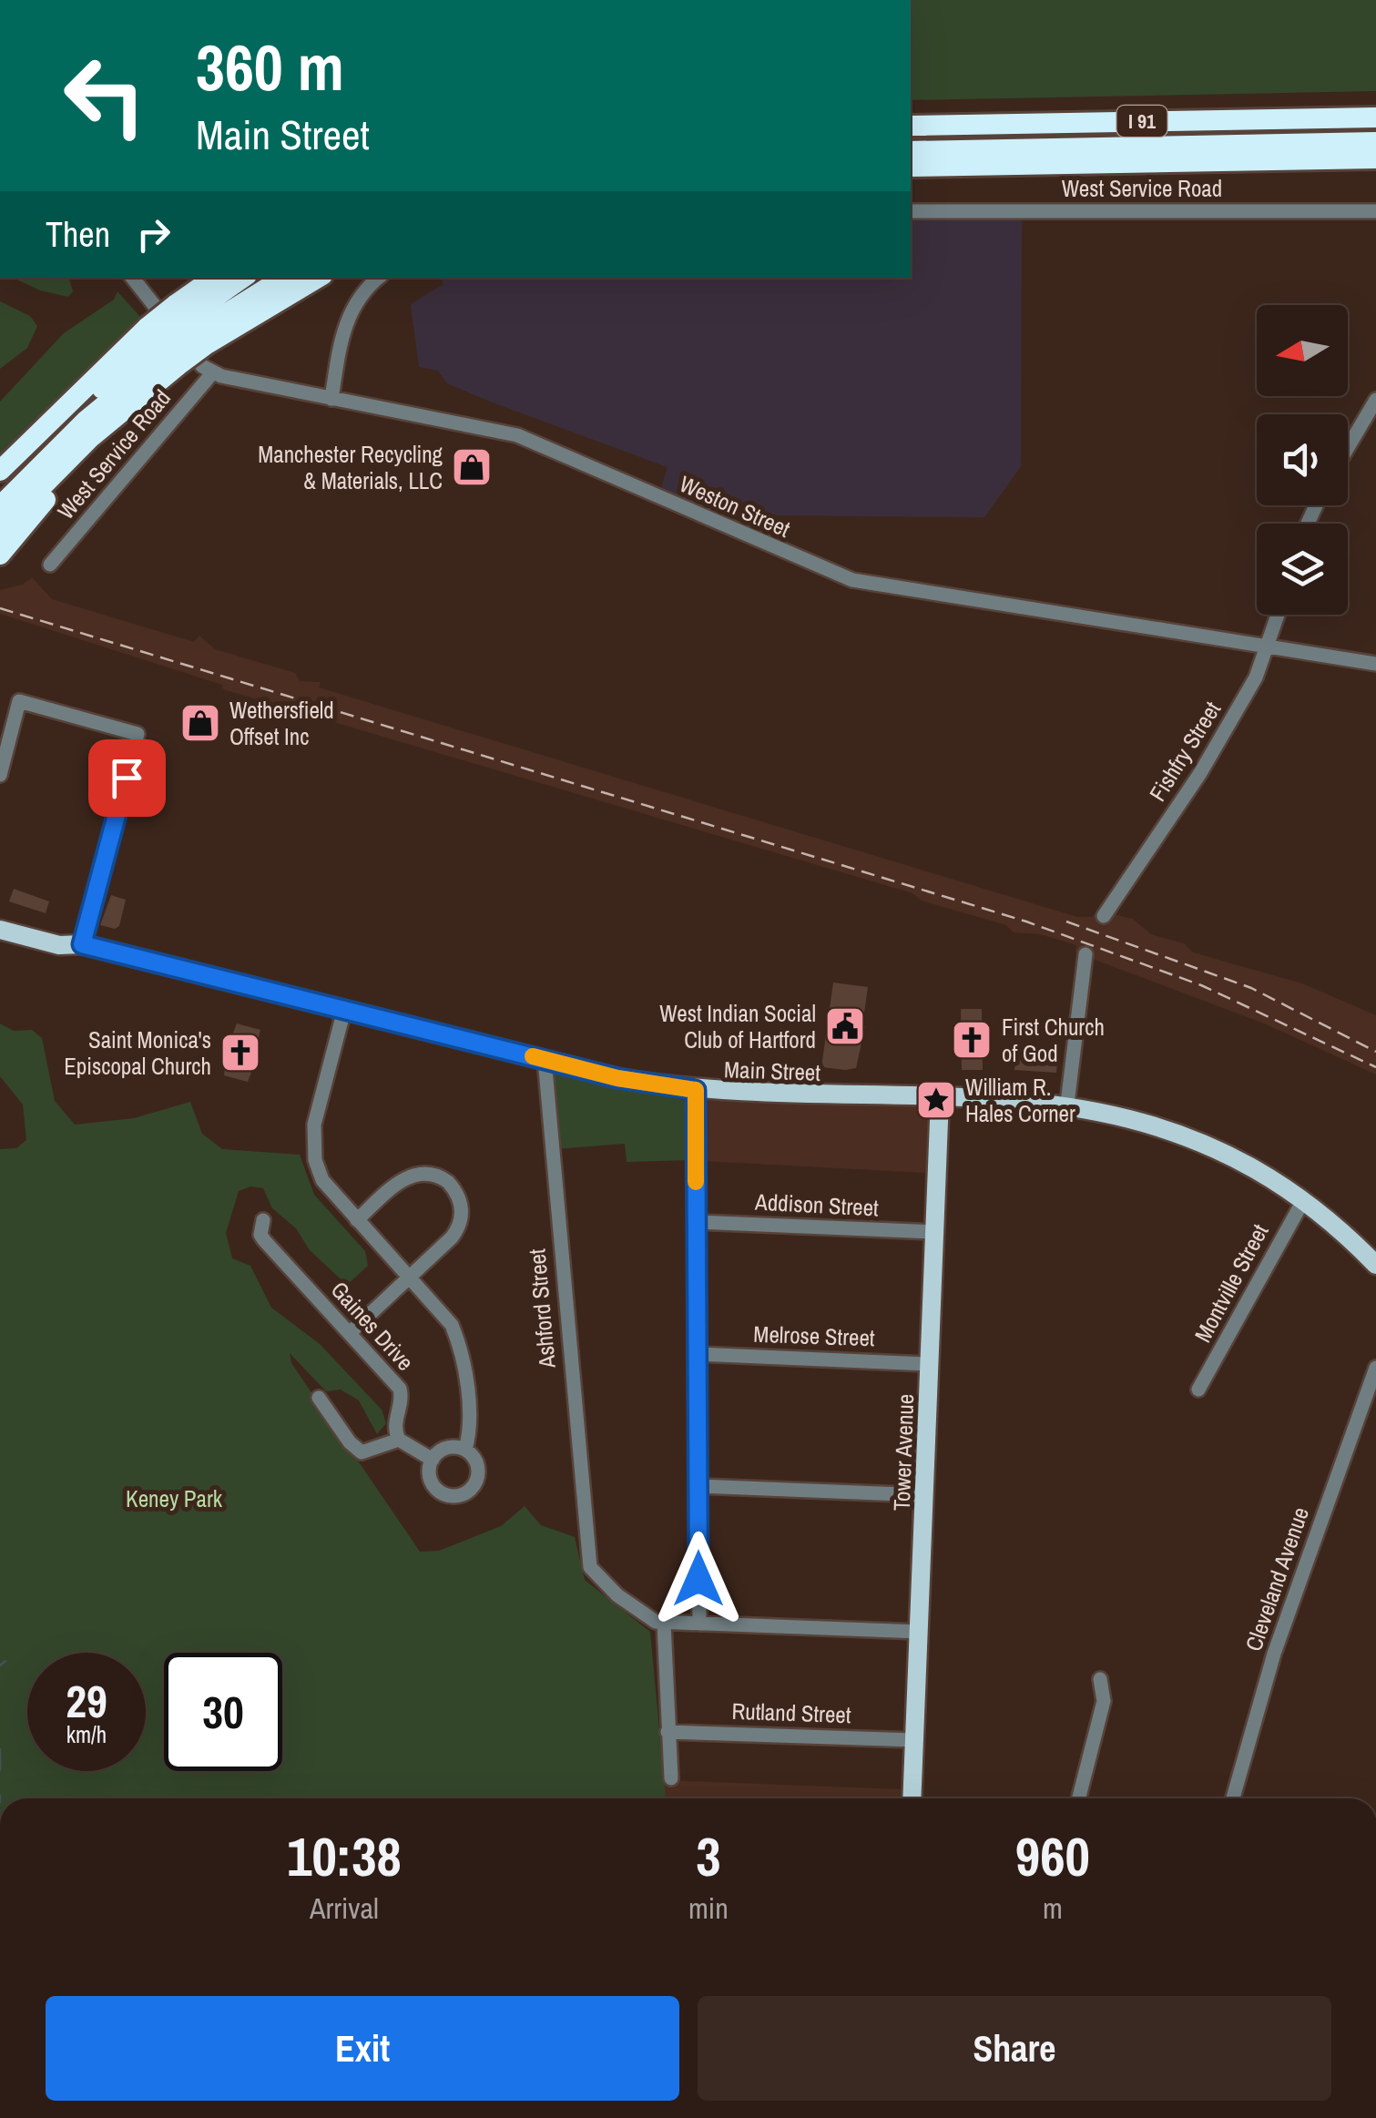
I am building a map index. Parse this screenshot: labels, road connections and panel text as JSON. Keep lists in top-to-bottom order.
{
  "streets": {
    "highway": ["I 91"],
    "main road": ["Main Street", "Tower Avenue"],
    "street": [
      "West Service Road",
      "Weston Street",
      "Fishfry Street",
      "Addison Street",
      "Montville Street",
      "Ashford Street",
      "Gaines Drive",
      "Melrose Street",
      "Cleveland Avenue",
      "Rutland Street"
    ]
  },
  "crossings": [
    ["West Service Road", "Weston Street"],
    ["Weston Street", "Fishfry Street"],
    ["Main Street", "Montville Street"],
    ["Main Street", "Ashford Street"],
    ["Main Street", "Tower Avenue"],
    ["Addison Street", "Tower Avenue"],
    ["Melrose Street", "Tower Avenue"],
    ["Tower Avenue", "Rutland Street"]
  ],
  "parks": ["Keney Park"],
  "places": {
    "shop": ["Manchester Recycling & Materials, LLC", "Wethersfield Offset Inc"],
    "public building": ["West Indian Social Club of Hartford"],
    "church": ["First Church of God", "Saint Monica's Episcopal Church"],
    "place": ["William R. Hales Corner"]
  },
  "north": "left",
  "page": {
    "turn": ["360 m", "Main Street"],
    "then": "Then",
    "speed": "29 km/h",
    "limit": "30",
    "eta": [
      "10:38",
      "Arrival",
      "3",
      "min",
      "960",
      "m"
    ],
    "buttons": ["Exit", "Share"]
  }
}
